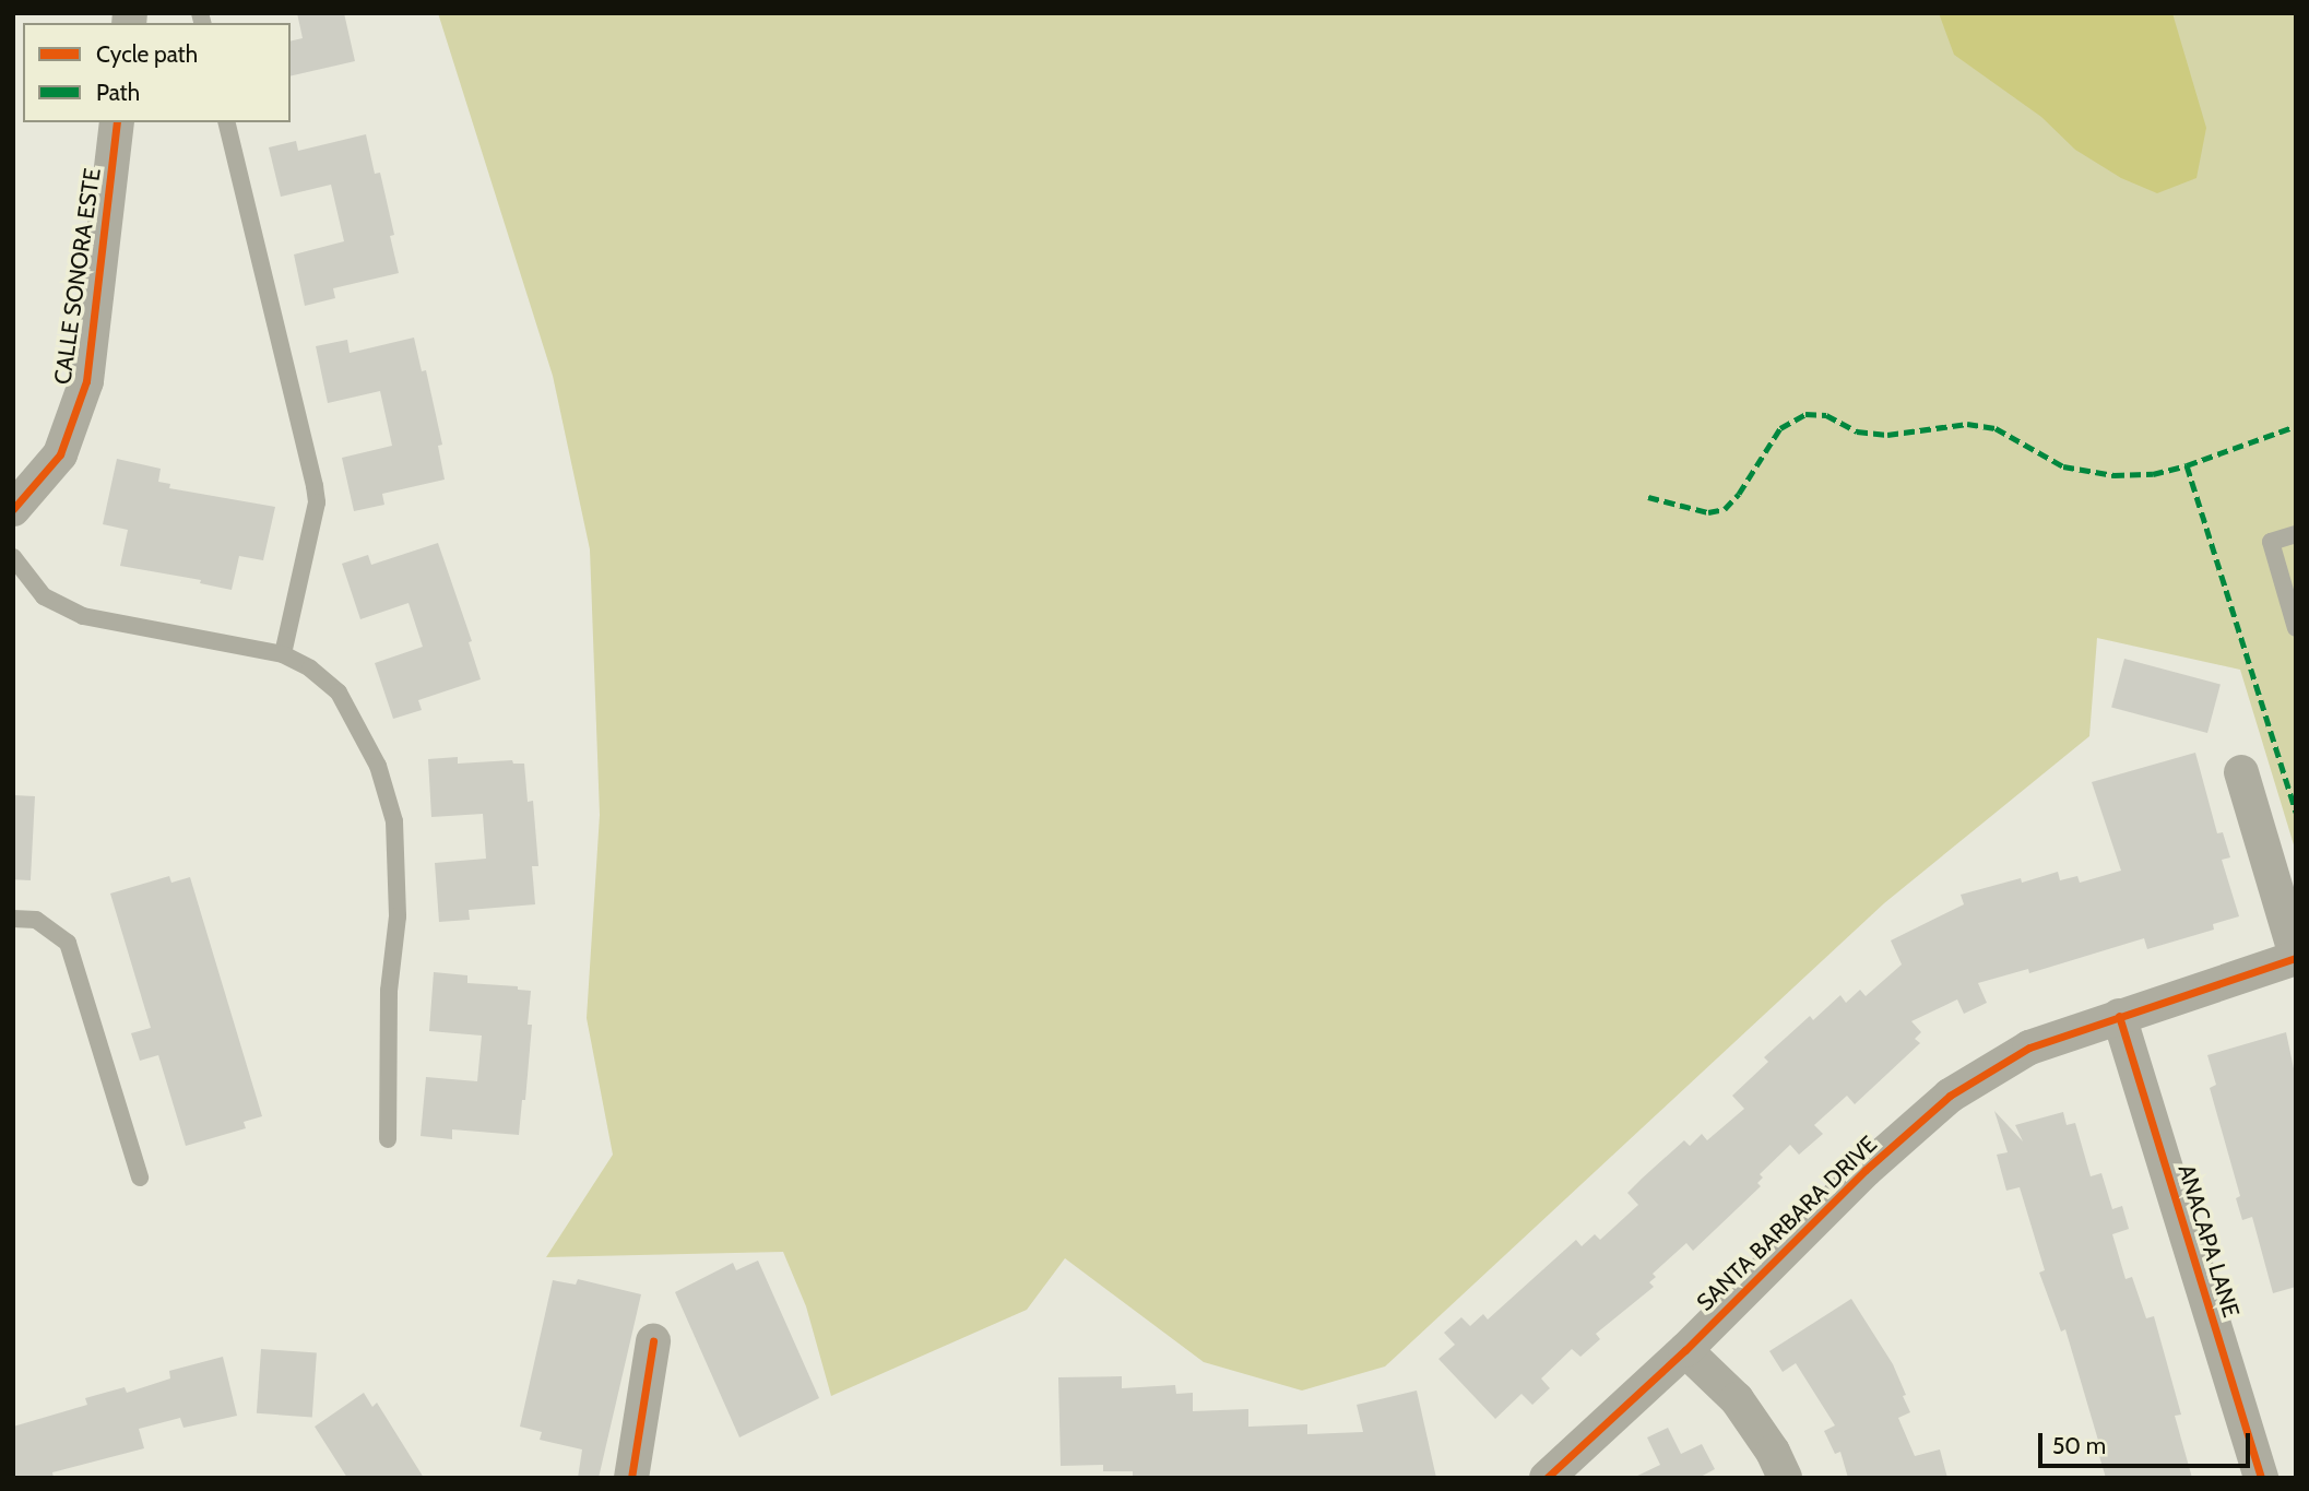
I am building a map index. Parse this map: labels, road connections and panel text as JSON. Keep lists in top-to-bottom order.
{
  "streets": {
    "street": ["CALLE SONORA ESTE", "SANTA BARBARA DRIVE", "ANACAPA LANE"]
  },
  "crossings": [
    ["SANTA BARBARA DRIVE", "ANACAPA LANE"]
  ],
  "legend": ["Cycle path", "Path"],
  "scale_bar": "50 m"
}
